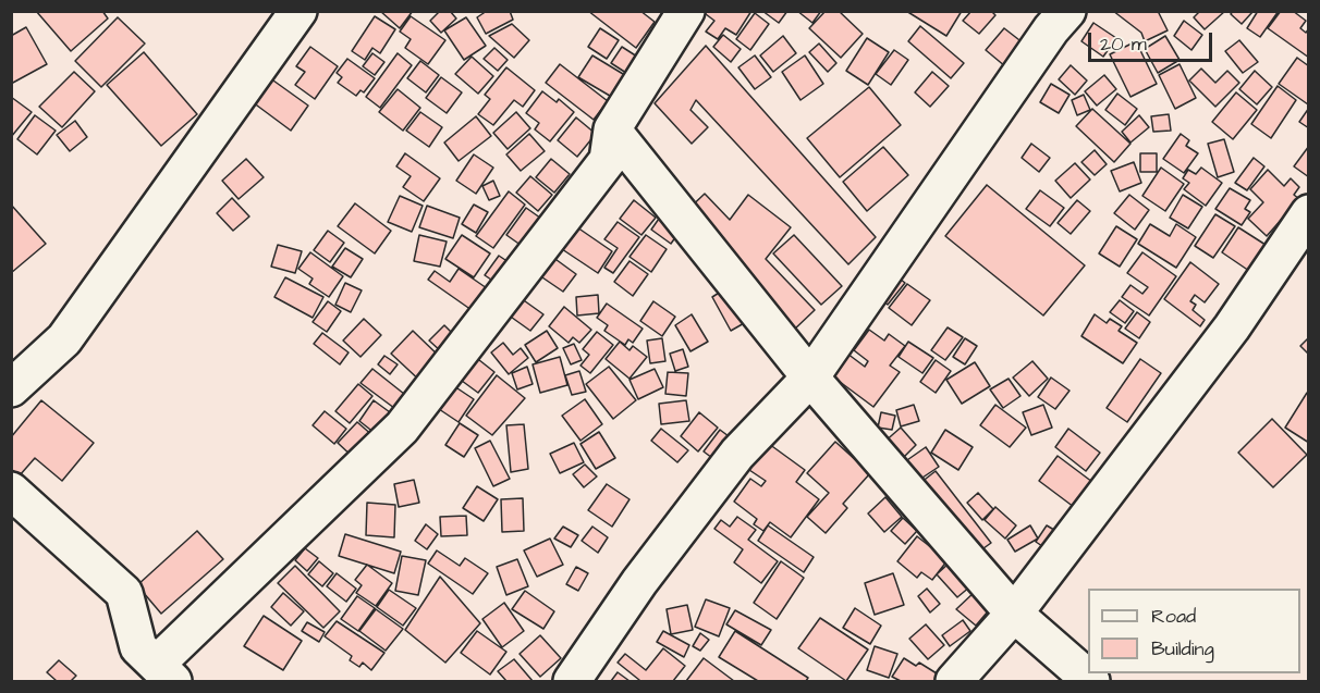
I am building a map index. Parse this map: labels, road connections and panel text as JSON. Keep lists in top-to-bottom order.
{
  "legend": ["Road", "Building"],
  "scale_bar": "20 m"
}
